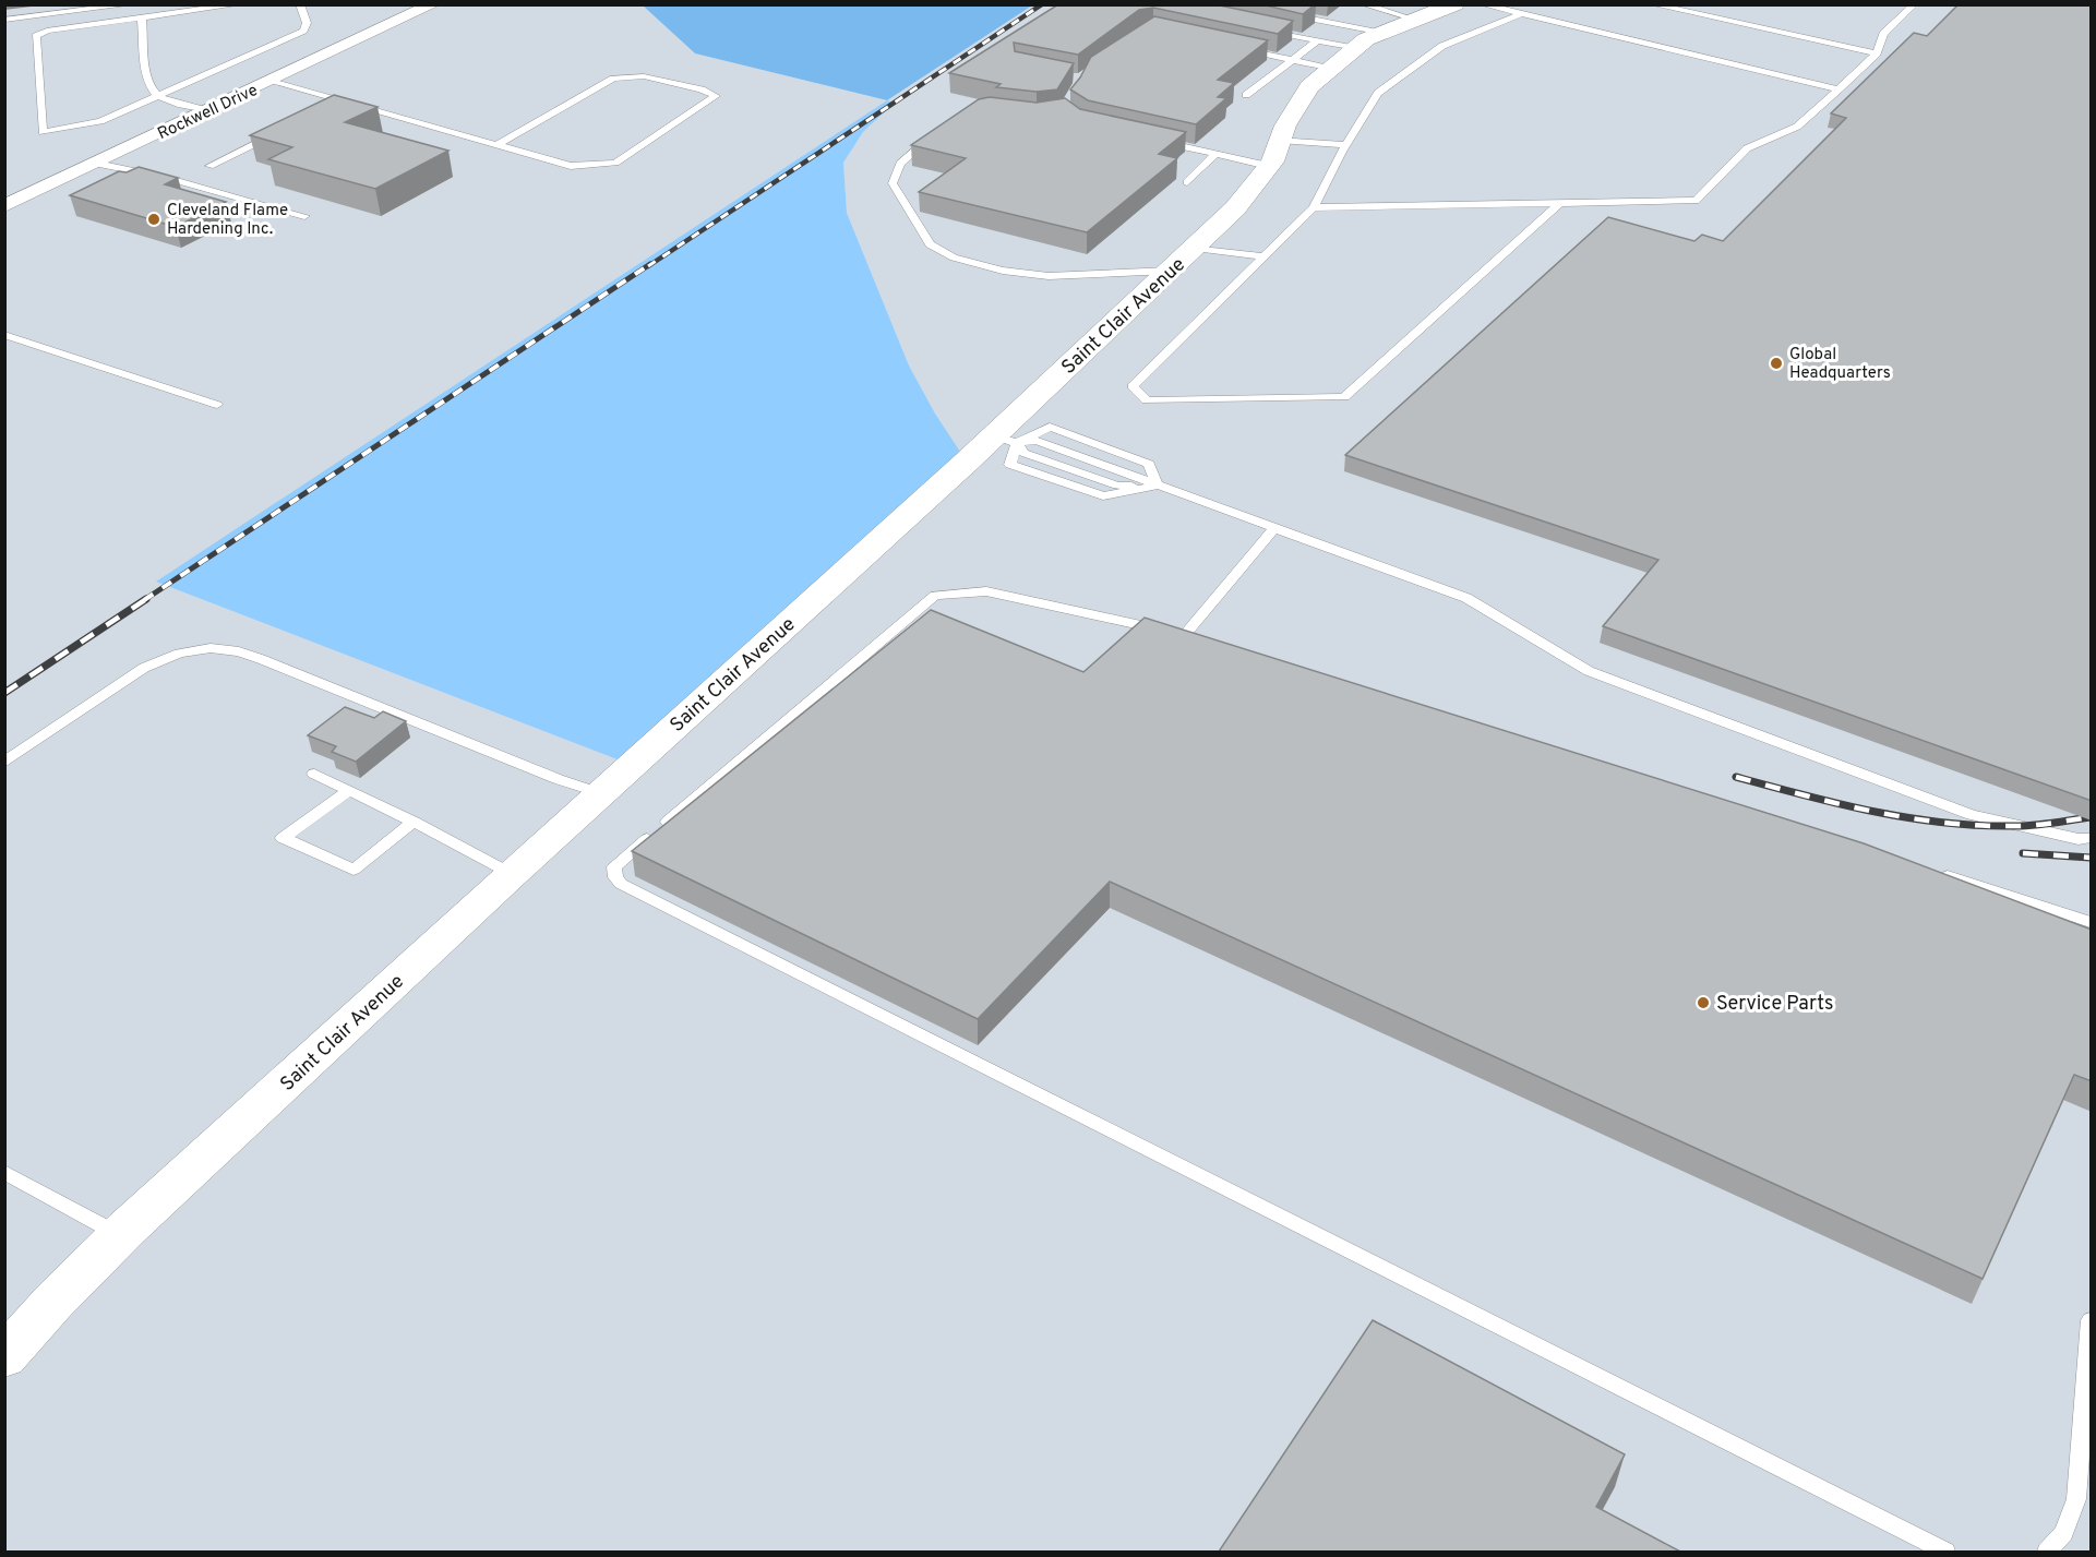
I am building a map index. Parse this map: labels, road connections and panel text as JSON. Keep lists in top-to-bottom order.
{
  "streets": {
    "street": ["Rockwell Drive", "Saint Clair Avenue"]
  },
  "places": ["Cleveland Flame Hardening Inc.", "Global Headquarters", "Service Parts"]
}
